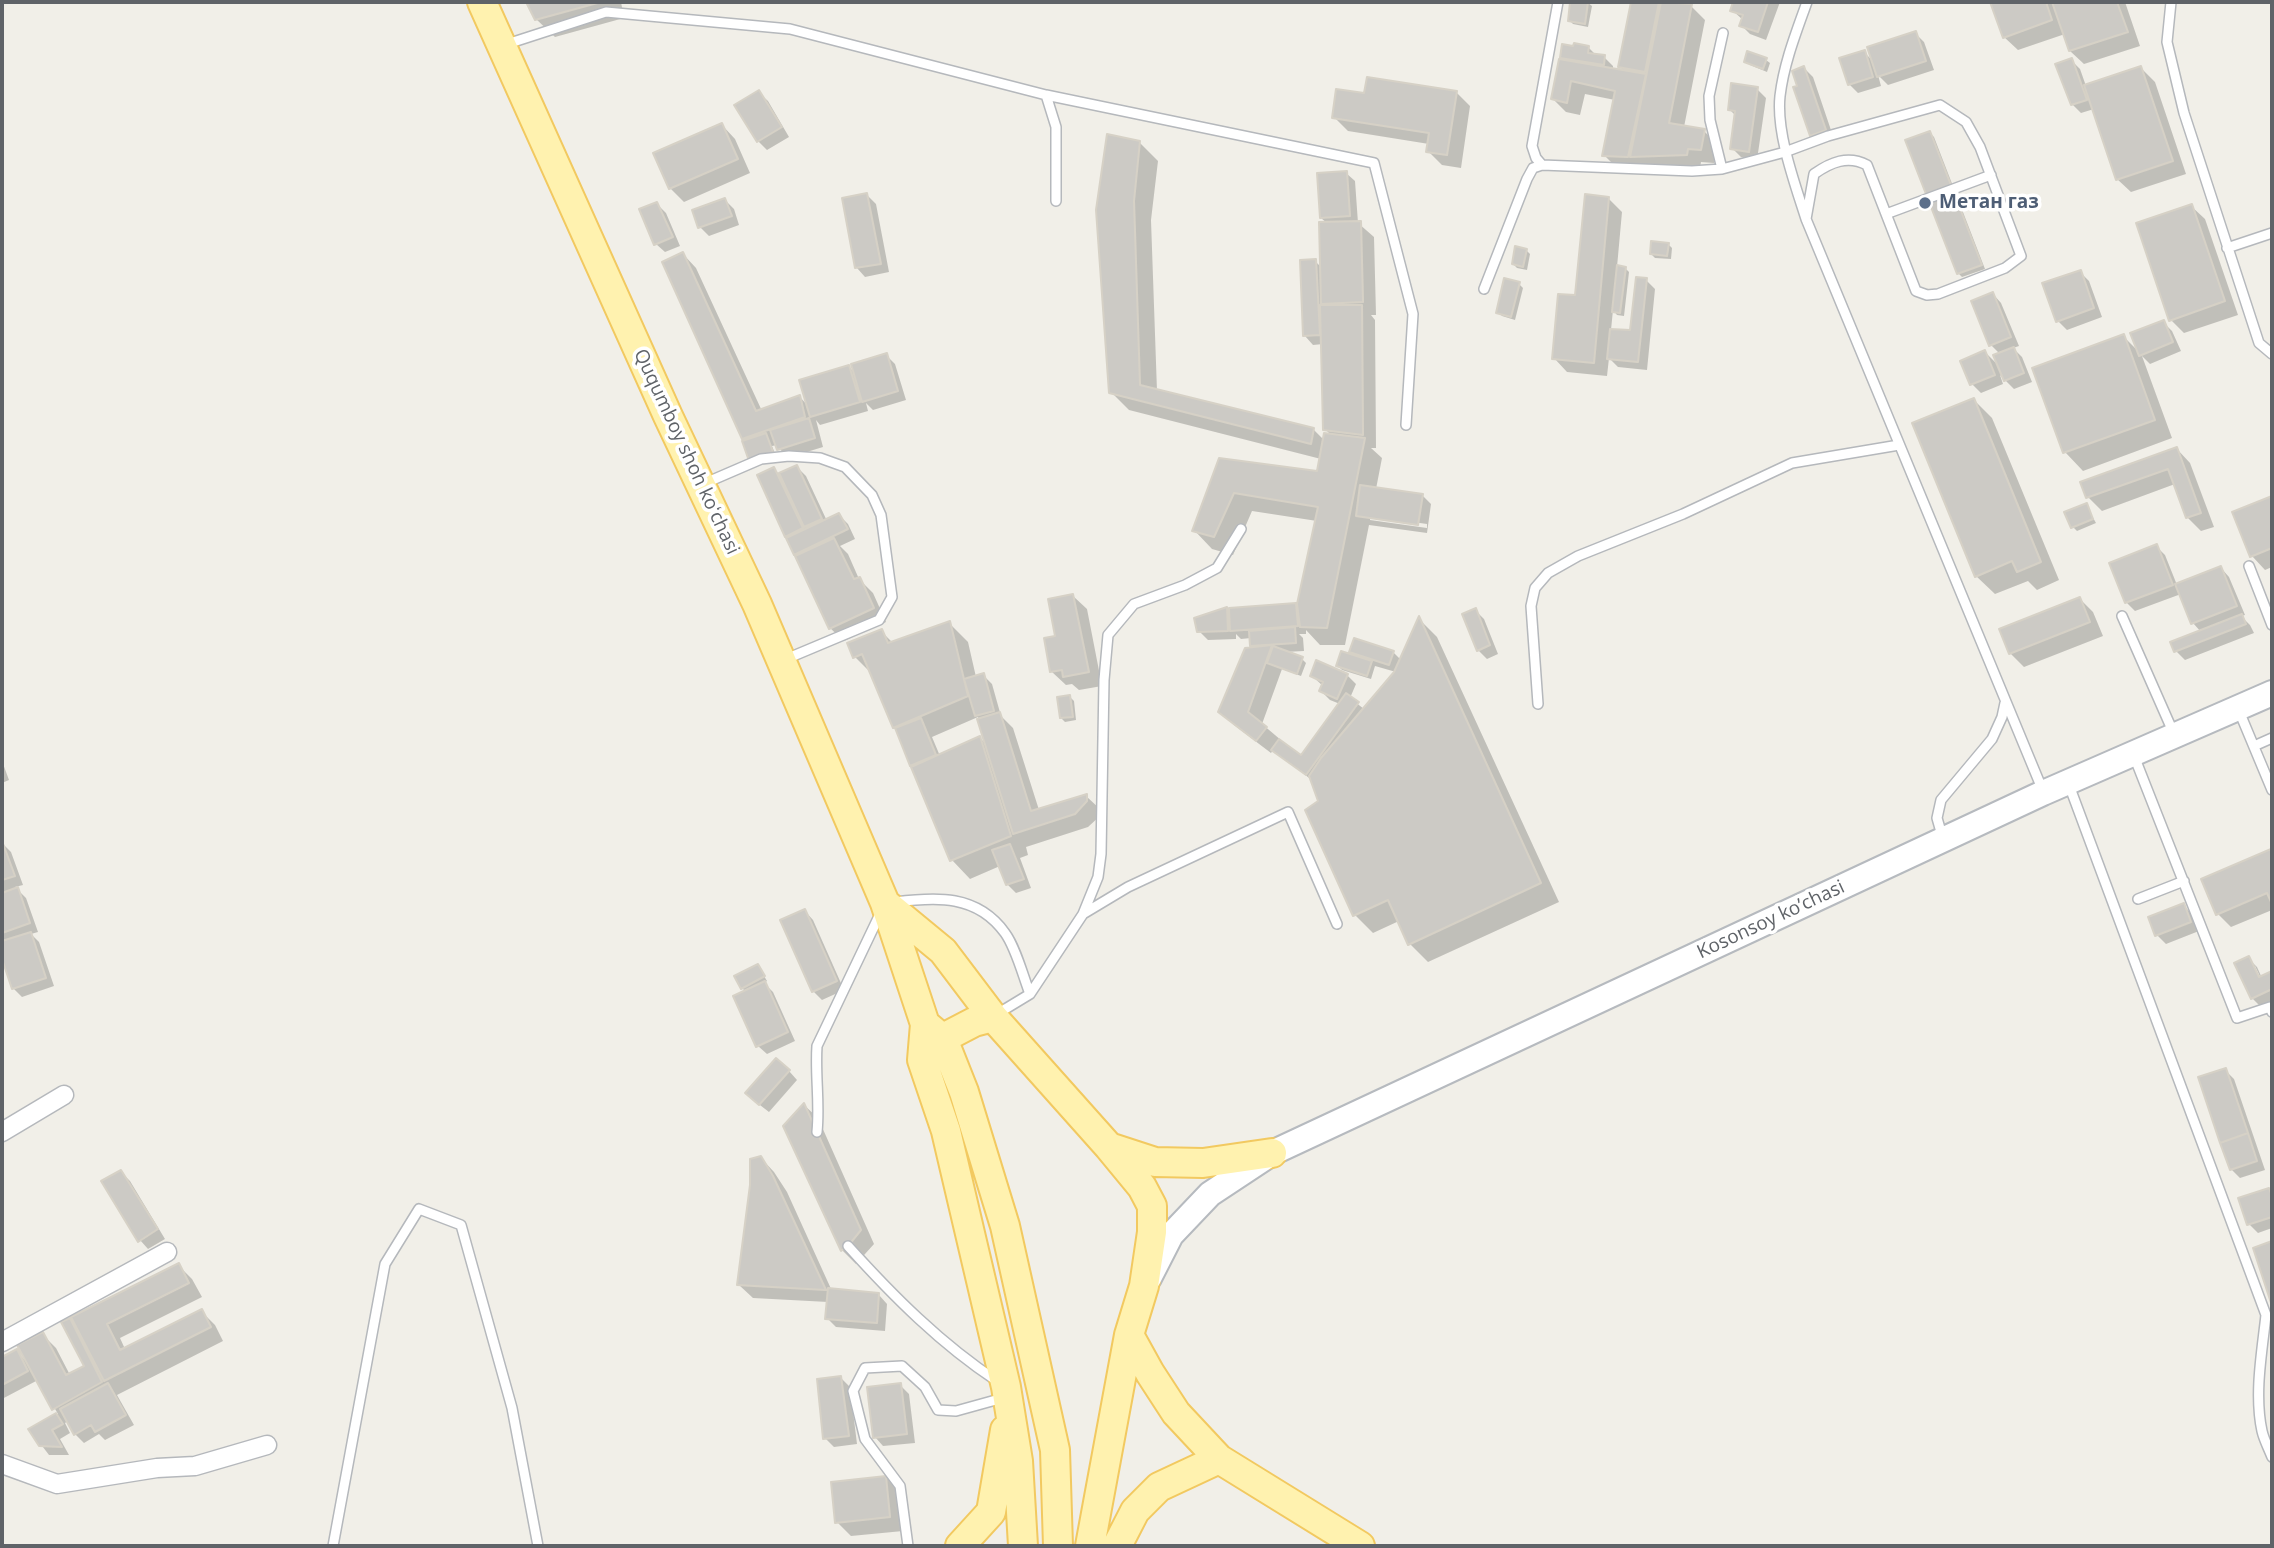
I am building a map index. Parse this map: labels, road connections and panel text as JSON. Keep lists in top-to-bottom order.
{
  "streets": {
    "main road": ["Ququmboy shoh koʻchasi", "Kosonsoy ko’chasi"]
  },
  "places": ["Метан газ"]
}
